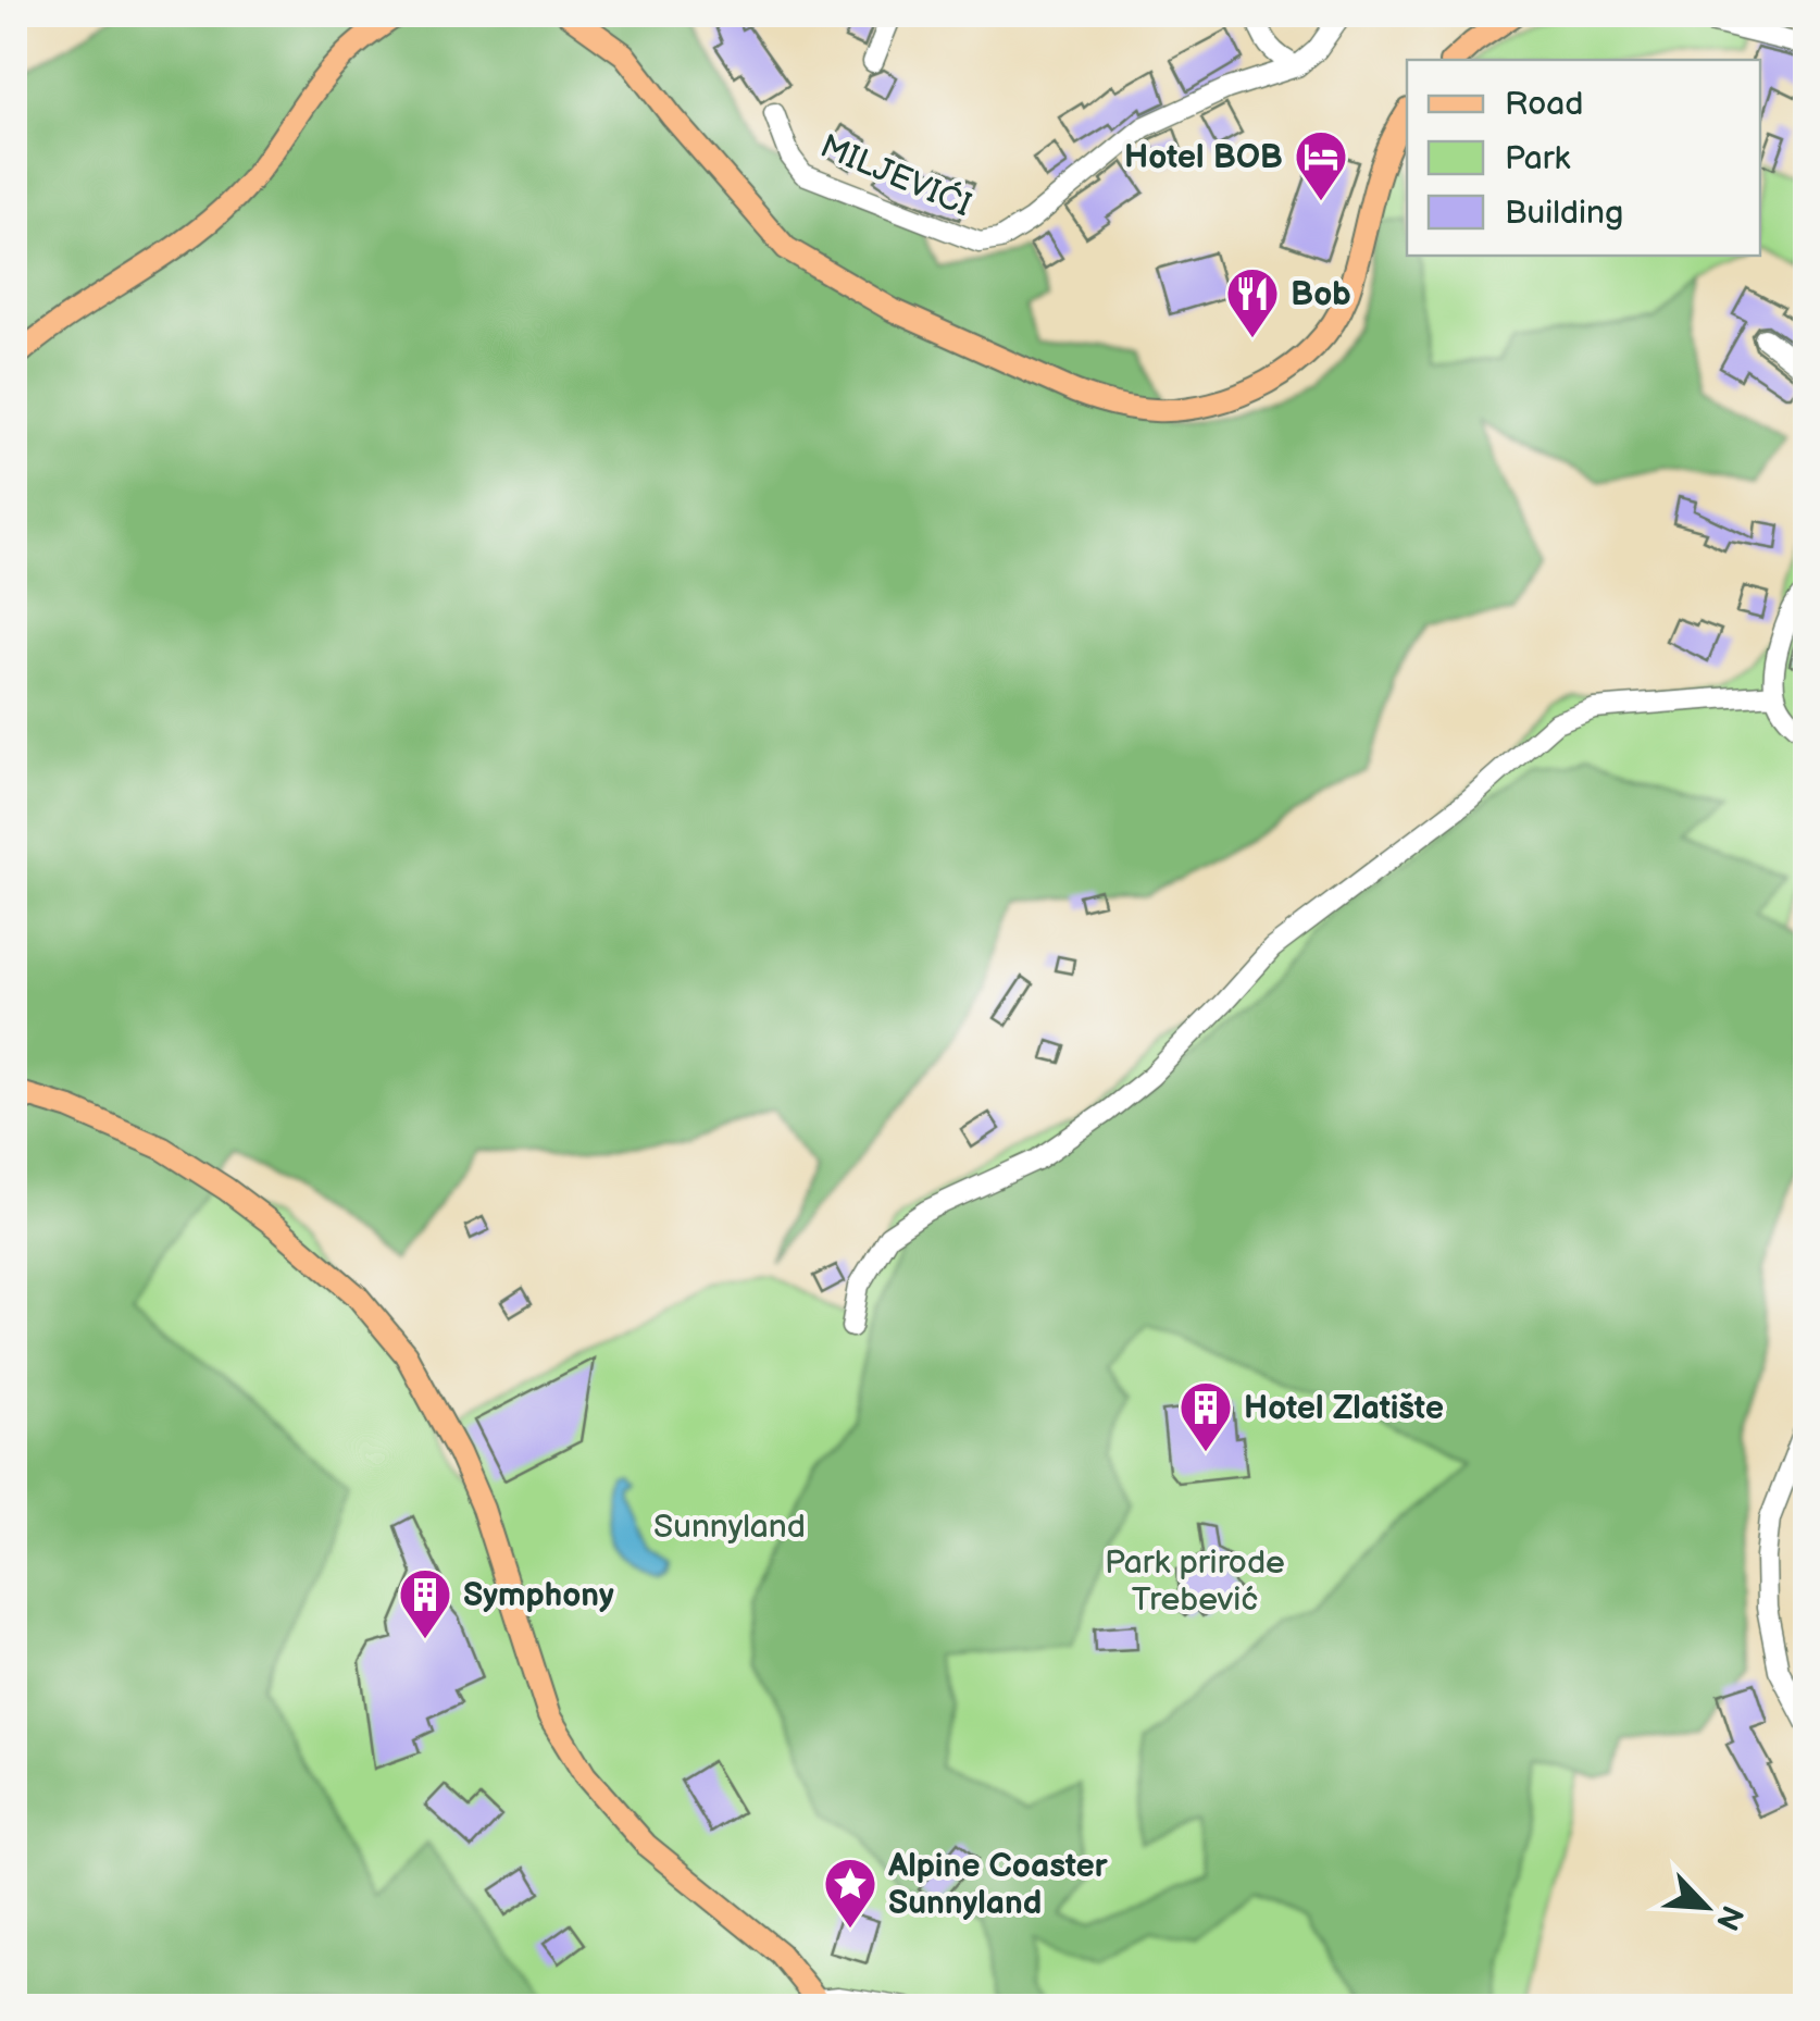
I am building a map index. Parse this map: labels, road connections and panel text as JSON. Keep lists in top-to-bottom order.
{
  "streets": {
    "street": ["MILJEVIĆI"]
  },
  "parks": ["Sunnyland", "Park prirode Trebević"],
  "places": {
    "hotel": ["Hotel BOB"],
    "restaurant": ["Bob"],
    "building": ["Hotel Zlatište", "Symphony"],
    "place": ["Alpine Coaster Sunnyland"]
  },
  "legend": ["Road", "Park", "Building"],
  "north": "bottom right"
}
